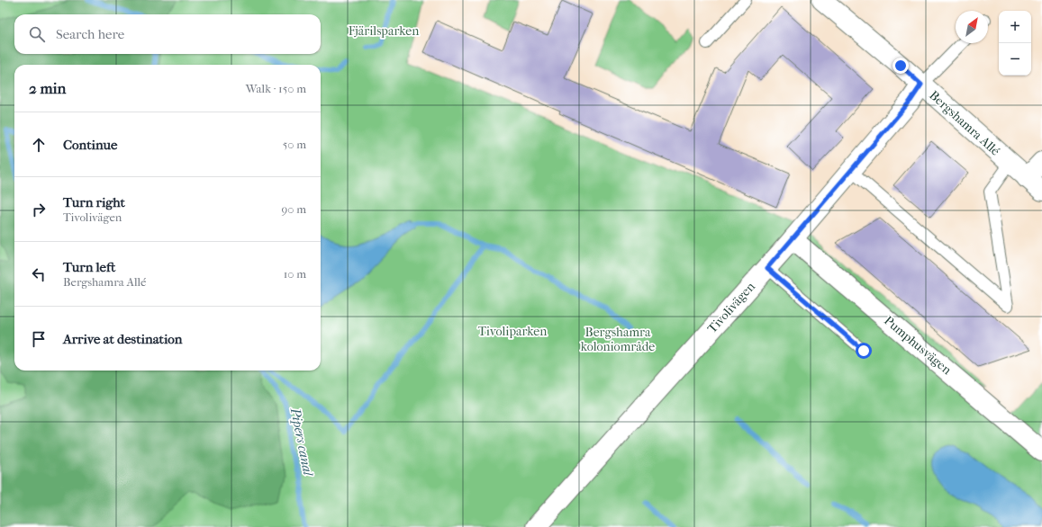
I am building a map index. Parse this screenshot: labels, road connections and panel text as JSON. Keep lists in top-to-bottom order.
{
  "streets": {
    "street": ["Bergshamra Allé", "Tivolivägen", "Pumphusvägen"]
  },
  "crossings": [
    ["Bergshamra Allé", "Tivolivägen"],
    ["Tivolivägen", "Pumphusvägen"]
  ],
  "water": ["Pipers canal"],
  "parks": ["Fjärilsparken", "Tivoliparken", "Bergshamra koloniområde"],
  "north": "top right",
  "page": {
    "map_buttons": ["+", "−"],
    "search": "Search here",
    "heading": ["2 min", "Walk · 150 m"],
    "list": [
      ["Continue", "50 m"],
      ["Turn right", "Tivolivägen", "90 m"],
      ["Turn left", "Bergshamra Allé", "10 m"],
      "Arrive at destination"
    ]
  }
}
